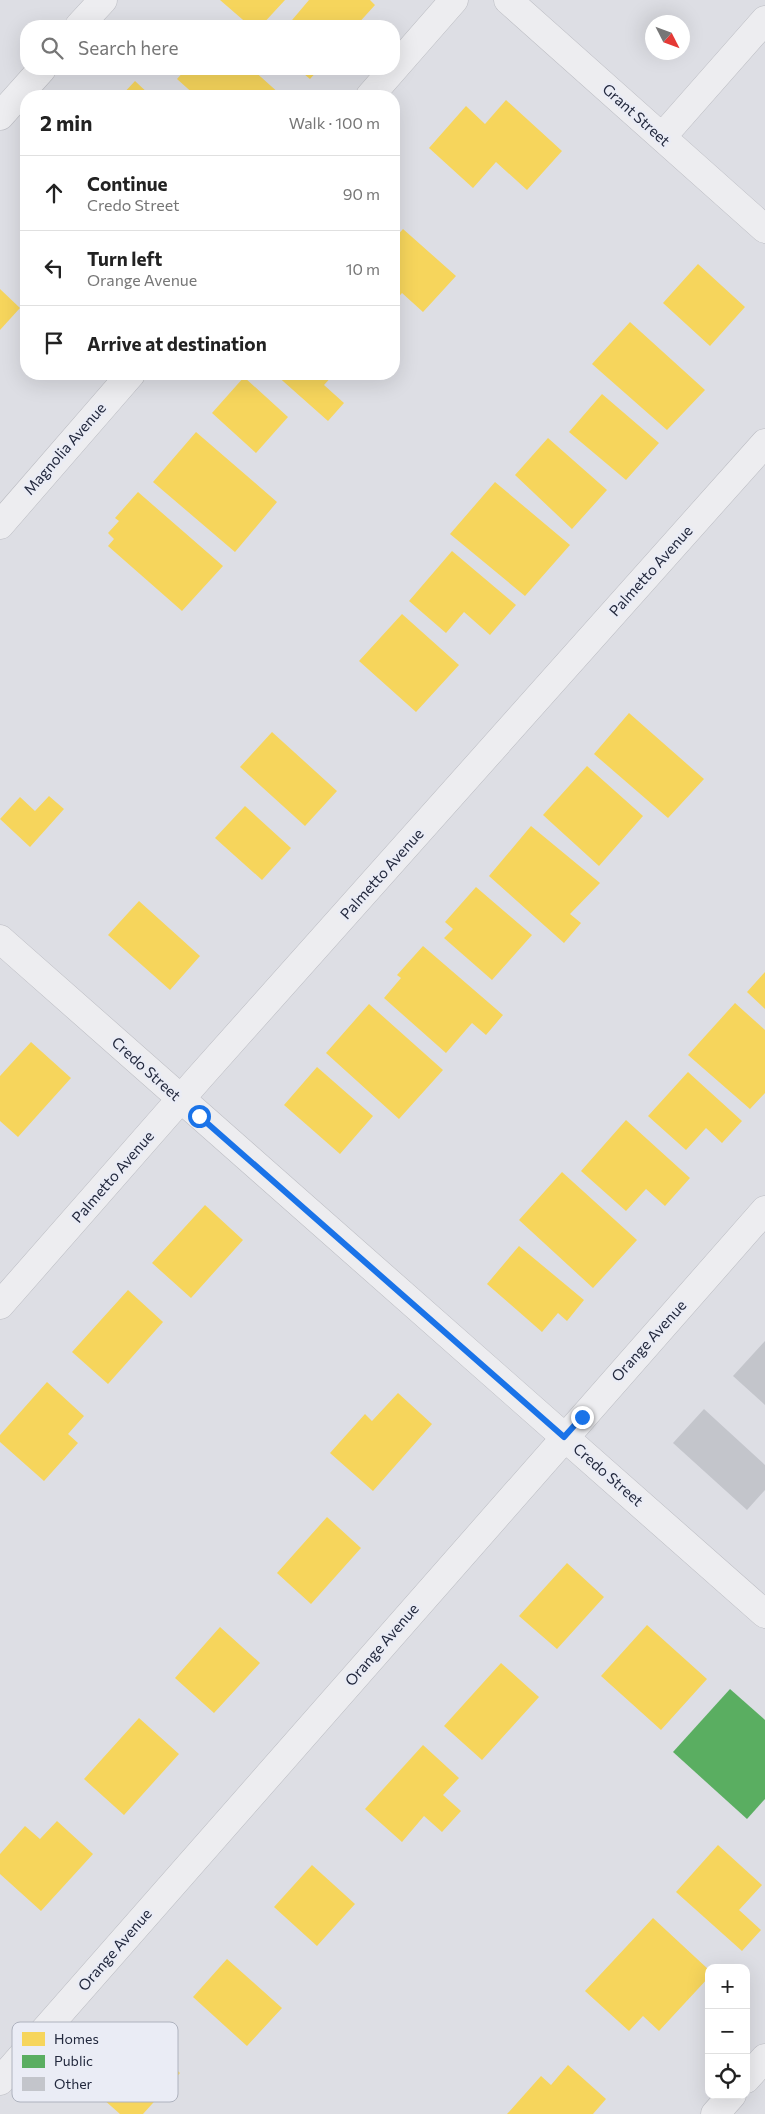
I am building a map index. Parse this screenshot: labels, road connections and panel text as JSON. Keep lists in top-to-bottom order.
{
  "streets": {
    "street": [
      "Grant Street",
      "Magnolia Avenue",
      "Palmetto Avenue",
      "Credo Street",
      "Orange Avenue"
    ]
  },
  "crossings": [
    ["Palmetto Avenue", "Credo Street"],
    ["Credo Street", "Orange Avenue"]
  ],
  "legend": ["Homes", "Public", "Other"],
  "north": "bottom right",
  "page": {
    "search": "Search here",
    "heading": ["2 min", "Walk · 100 m"],
    "list": [
      ["Continue", "Credo Street", "90 m"],
      ["Turn left", "Orange Avenue", "10 m"],
      "Arrive at destination"
    ],
    "map_buttons": ["+", "−"]
  }
}
